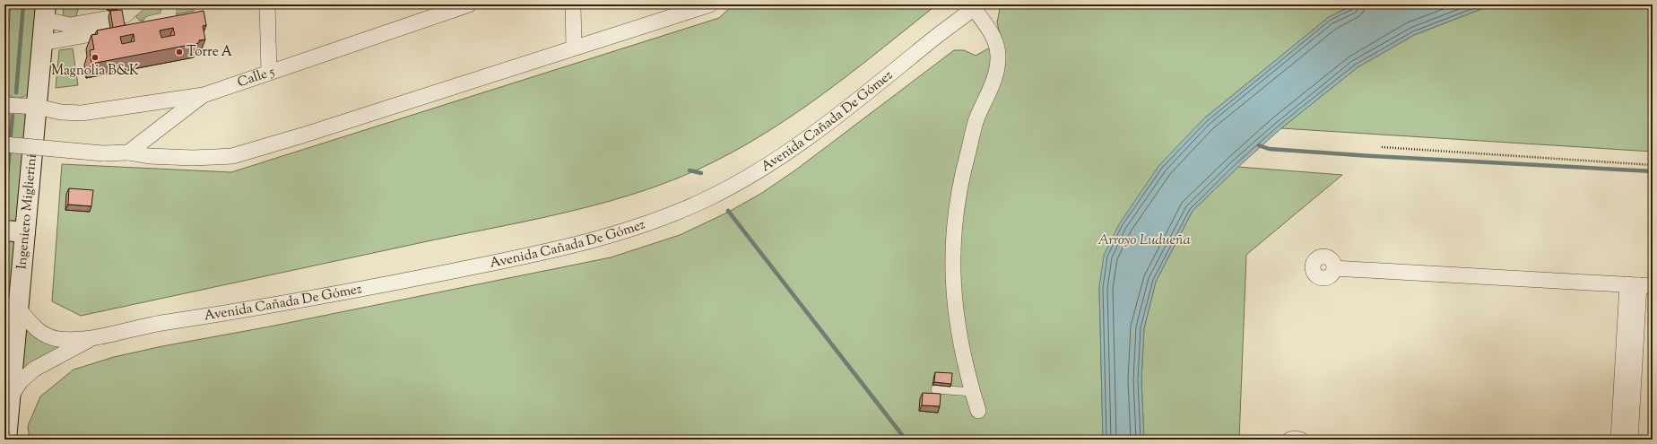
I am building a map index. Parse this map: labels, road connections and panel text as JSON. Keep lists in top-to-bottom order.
{
  "streets": {
    "main road": ["Ingeniero Miglierini"],
    "street": ["Calle 5", "Avenida Cañada De Gómez"]
  },
  "crossings": [
    ["Calle 5", "Ingeniero Miglierini"],
    ["Avenida Cañada De Gómez", "Ingeniero Miglierini"]
  ],
  "water": ["Arroyo Ludueña"],
  "places": ["Torre A", "Magnolia B&K"]
}
